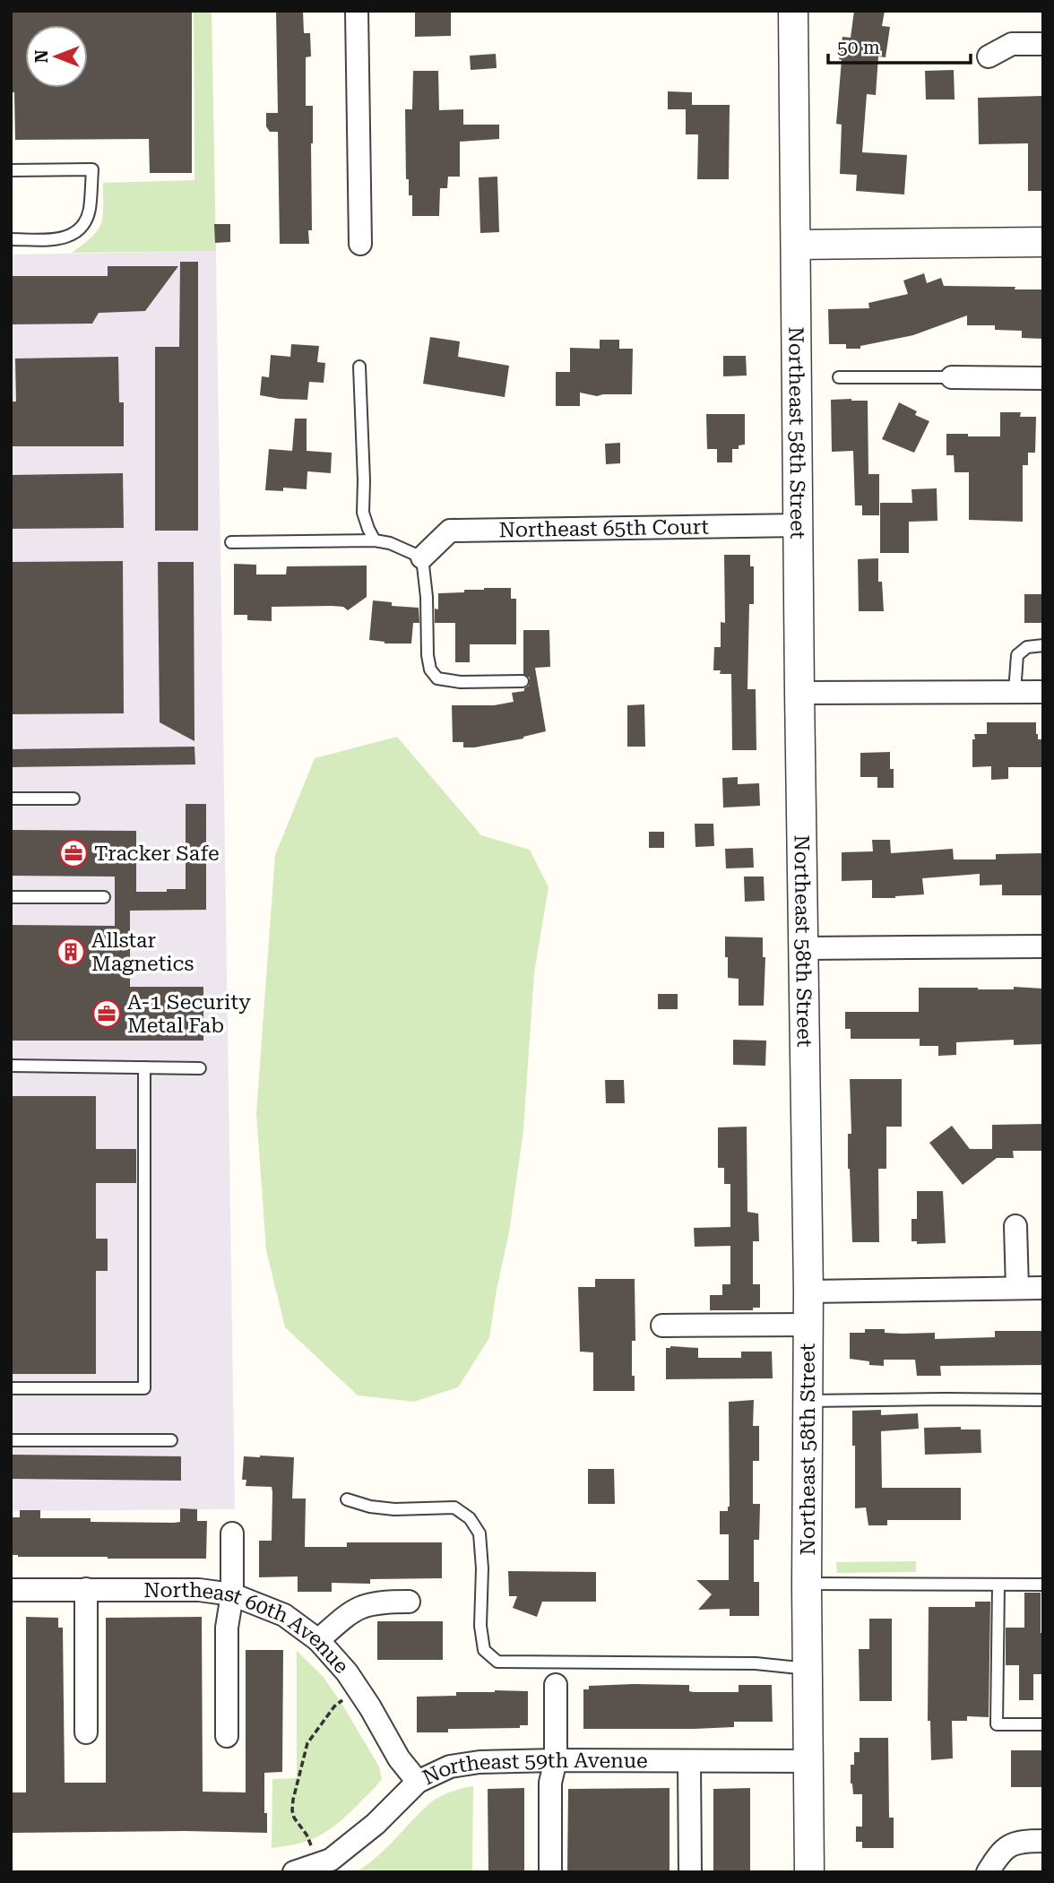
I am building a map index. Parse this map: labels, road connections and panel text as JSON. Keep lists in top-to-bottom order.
{
  "streets": {
    "street": [
      "Northeast 58th Street",
      "Northeast 65th Court",
      "Northeast 60th Avenue",
      "Northeast 59th Avenue"
    ]
  },
  "crossings": [
    ["Northeast 58th Street", "Northeast 65th Court"],
    ["Northeast 58th Street", "Northeast 59th Avenue"],
    ["Northeast 60th Avenue", "Northeast 59th Avenue"]
  ],
  "places": {
    "office": ["Tracker Safe", "A-1 Security Metal Fab"],
    "building": ["Allstar Magnetics"]
  },
  "scale_bar": "50 m",
  "north": "left"
}
